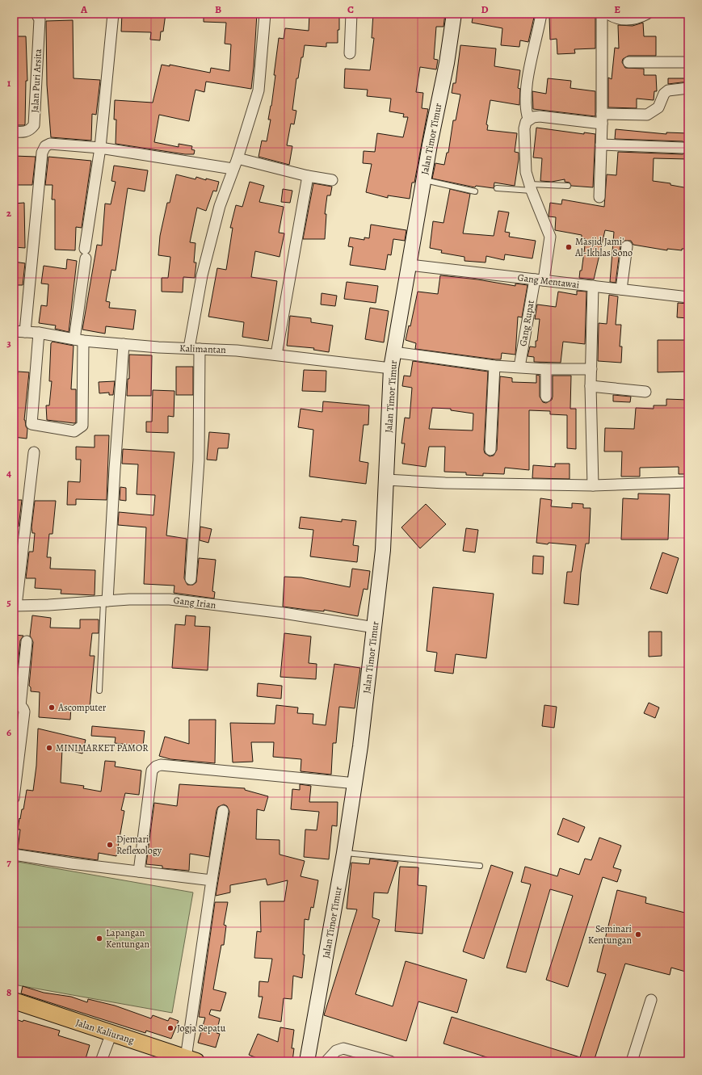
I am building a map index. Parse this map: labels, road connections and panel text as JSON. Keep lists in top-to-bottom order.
{
  "streets": {
    "main road": ["Jalan Kaliurang"],
    "street": [
      "Jalan Puri Arsita",
      "Jalan Timor Timur",
      "Gang Mentawai",
      "Gang Rupat",
      "Kalimantan",
      "Gang Irian"
    ]
  },
  "crossings": [
    ["Jalan Timor Timur", "Gang Mentawai"],
    ["Jalan Timor Timur", "Kalimantan"],
    ["Jalan Timor Timur", "Gang Irian"],
    ["Gang Mentawai", "Gang Rupat"]
  ],
  "places": [
    "Masjid Jami' Al-Ikhlas Sono",
    "Ascomputer",
    "MINIMARKET PAMOR",
    "Djemari Reflexology",
    "Seminari Kentungan",
    "Lapangan Kentungan",
    "Jogja Sepatu"
  ],
  "grid": {
    "columns": [
      "A",
      "B",
      "C",
      "D",
      "E"
    ],
    "rows": [
      "1",
      "2",
      "3",
      "4",
      "5",
      "6",
      "7",
      "8"
    ]
  }
}
